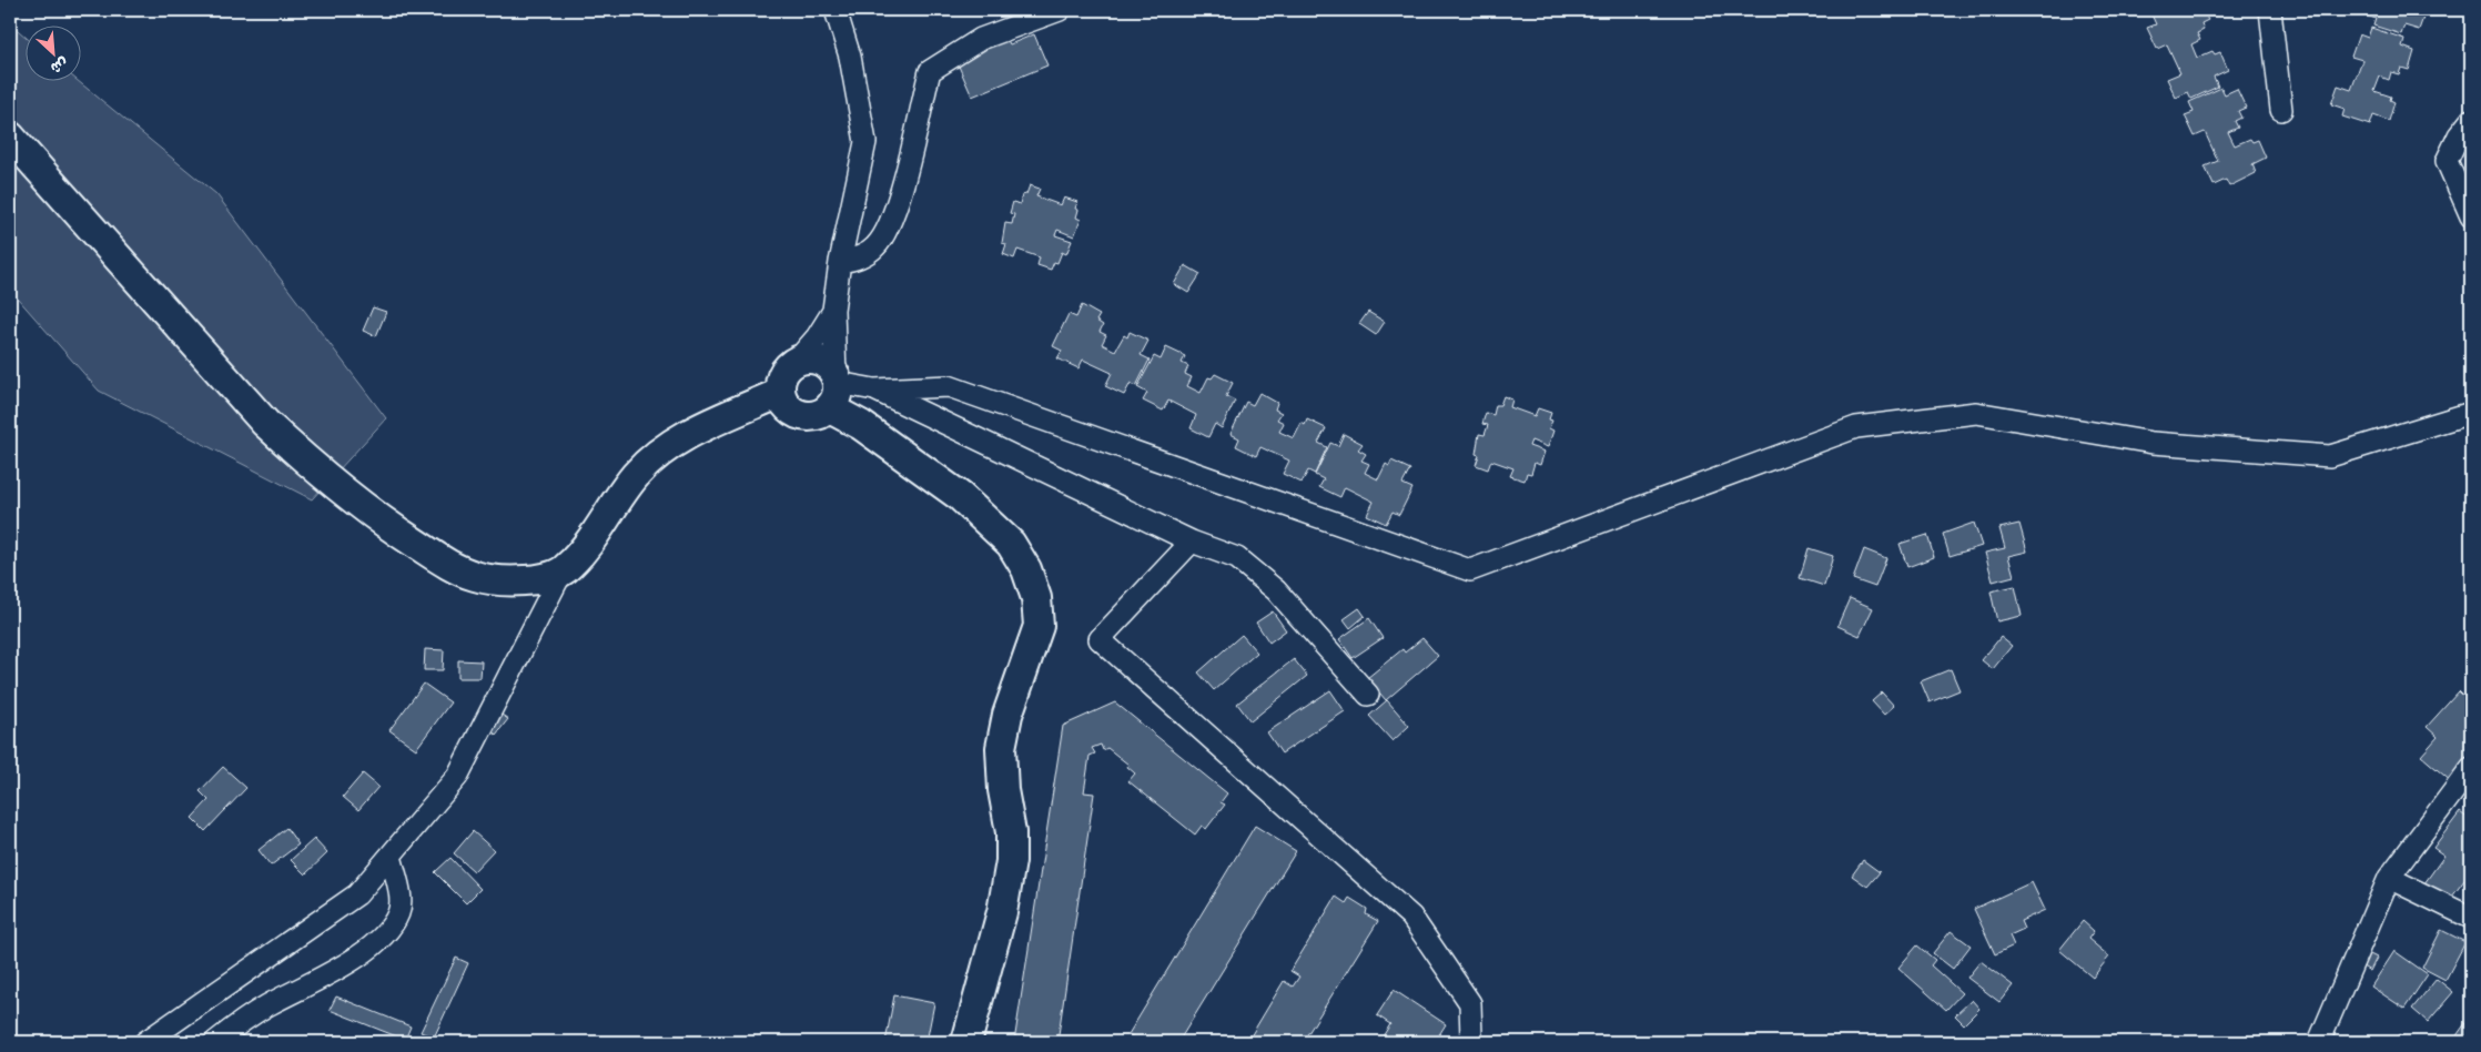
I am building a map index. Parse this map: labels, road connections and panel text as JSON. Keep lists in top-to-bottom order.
{
  "north": "bottom right"
}
